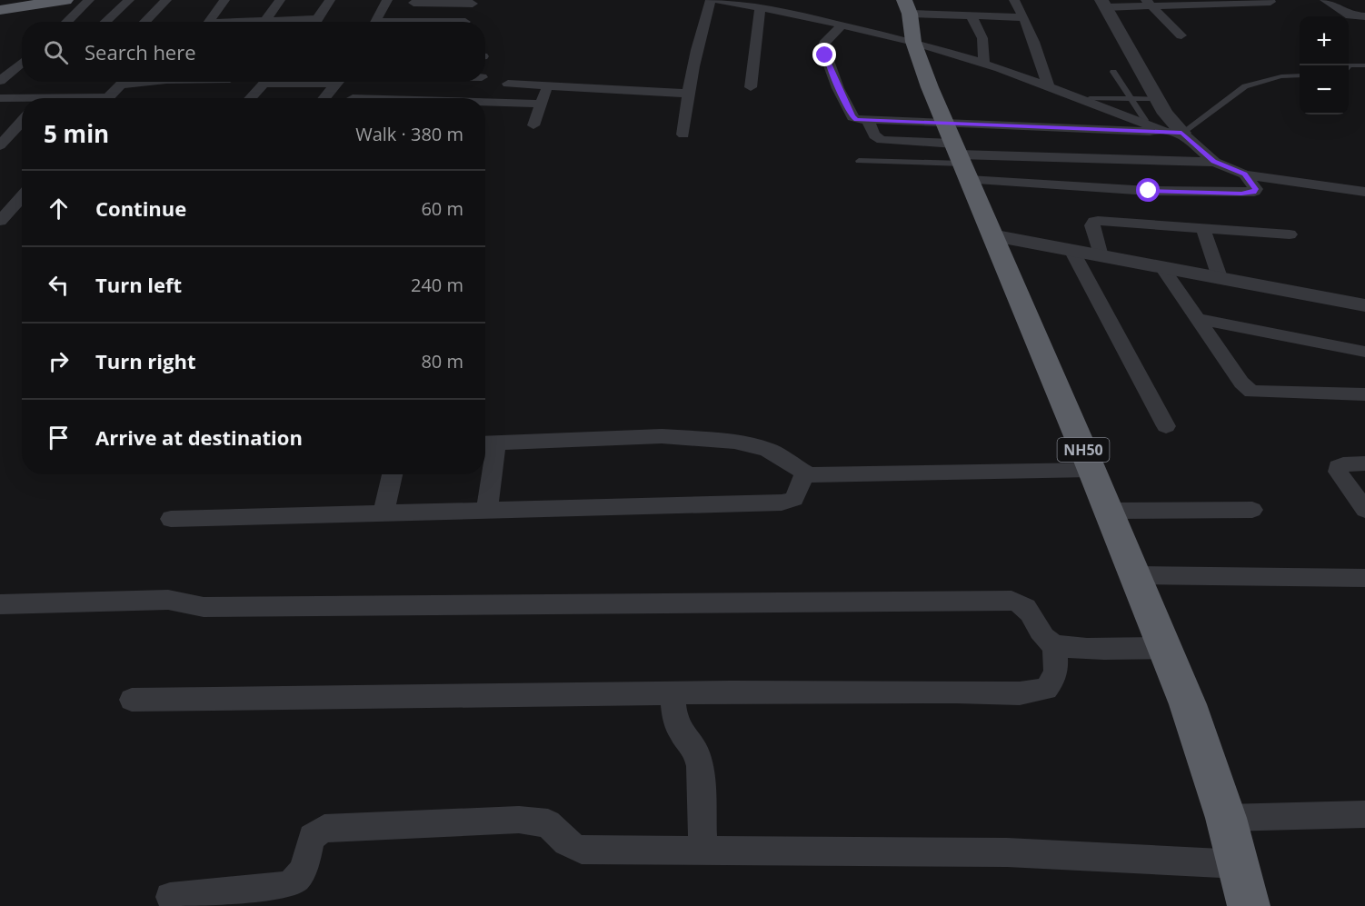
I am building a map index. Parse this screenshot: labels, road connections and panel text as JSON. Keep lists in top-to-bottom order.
{
  "streets": {
    "highway": ["NH50"]
  },
  "page": {
    "map_buttons": ["+", "−"],
    "search": "Search here",
    "heading": ["5 min", "Walk · 380 m"],
    "list": [
      ["Continue", "60 m"],
      ["Turn left", "240 m"],
      ["Turn right", "80 m"],
      "Arrive at destination"
    ]
  }
}
